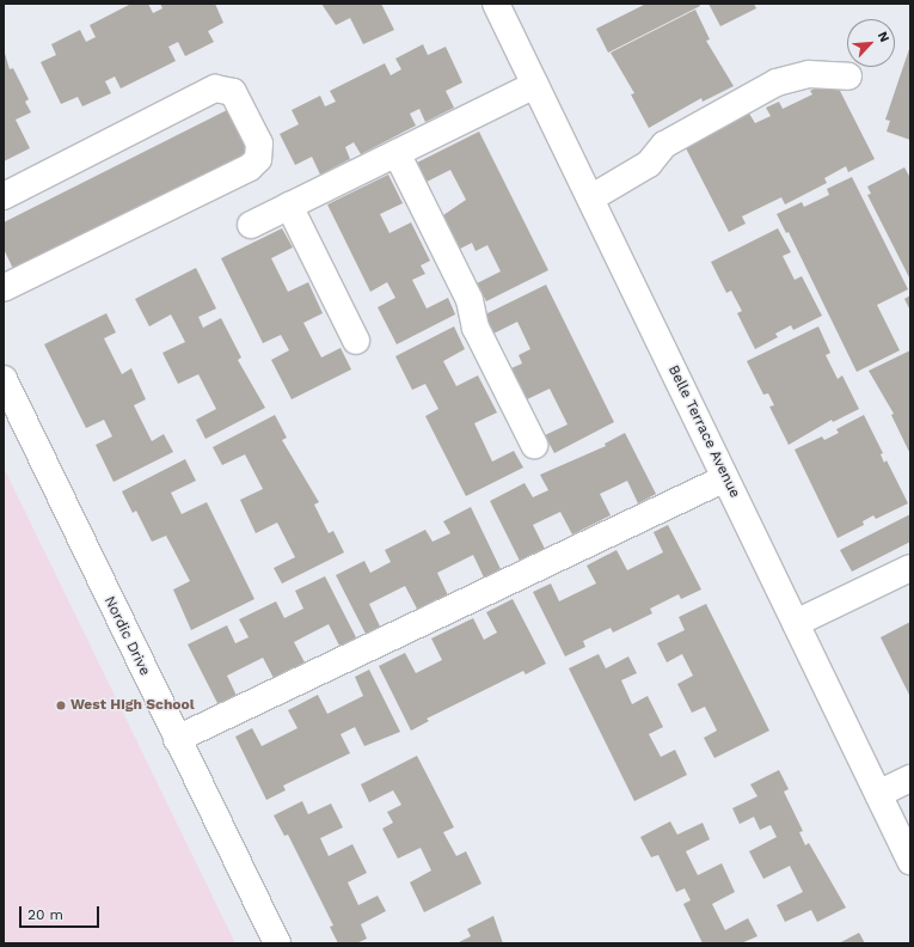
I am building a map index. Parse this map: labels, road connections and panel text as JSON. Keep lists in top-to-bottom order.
{
  "streets": {
    "street": ["Belle Terrace Avenue", "Nordic Drive"]
  },
  "places": ["West High School"],
  "scale_bar": "20 m",
  "north": "top right"
}
